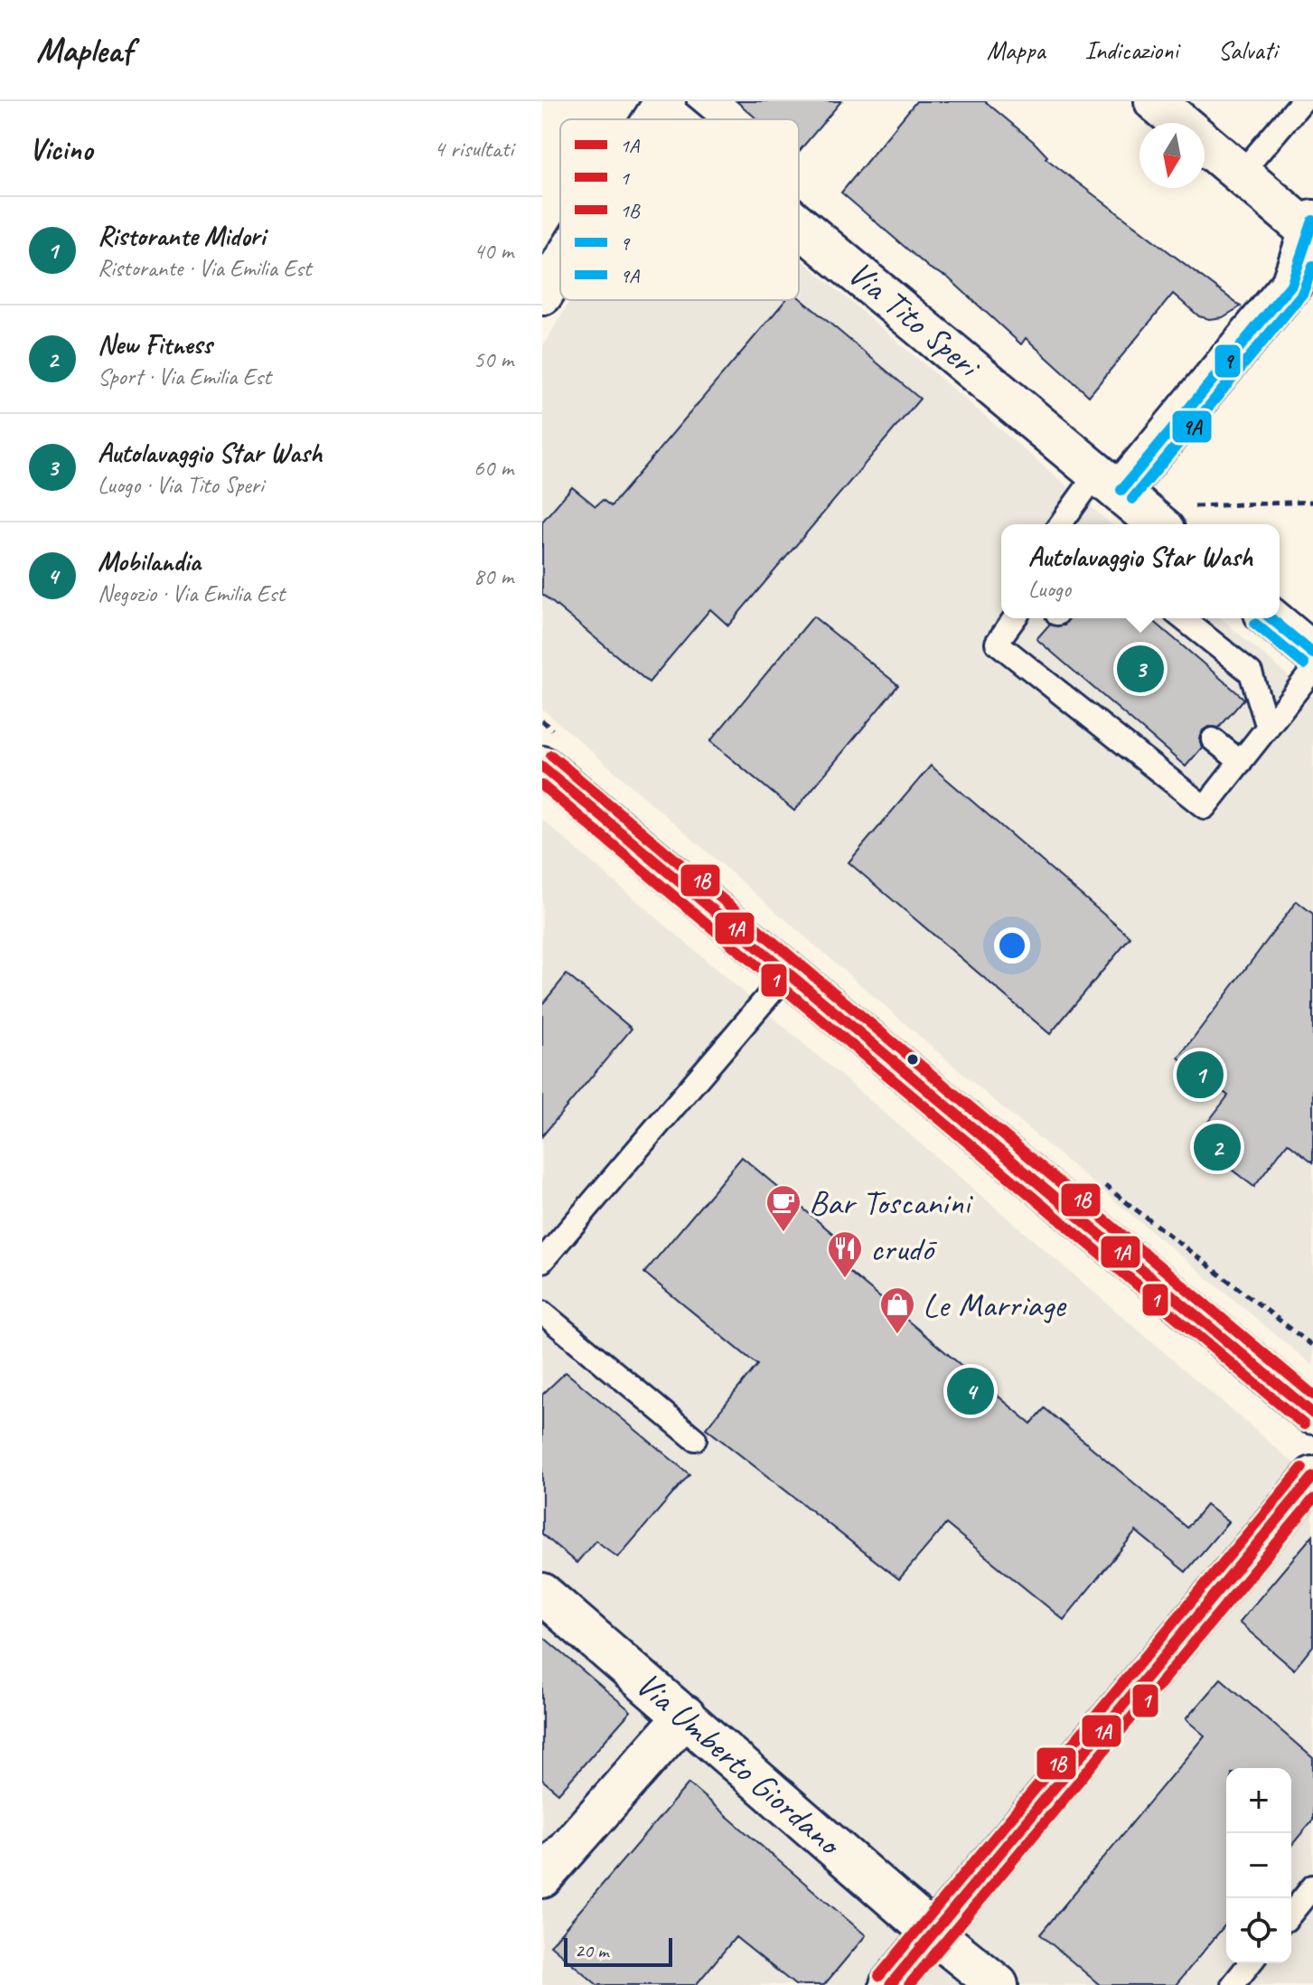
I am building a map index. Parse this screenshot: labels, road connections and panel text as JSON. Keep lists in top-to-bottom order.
{
  "streets": {
    "street": ["Via Tito Speri", "Via Umberto Giordano"]
  },
  "places": {
    "cafe": ["Bar Toscanini"],
    "restaurant": ["crudō"],
    "shop": ["Le Marriage"]
  },
  "lines": [
    "transit line 9",
    "transit line 9A",
    "transit line 1B",
    "transit line 1A",
    "transit line 1"
  ],
  "legend": [
    "1A",
    "1",
    "1B",
    "9",
    "9A"
  ],
  "scale_bar": "20 m",
  "north": "bottom",
  "page": {
    "header": "Mapleaf",
    "nav": ["Mappa", "Indicazioni", "Salvati"],
    "heading": ["Vicino", "4 risultati"],
    "list": [
      {
        "mark": "1",
        "name": "Ristorante Midori",
        "note": "Ristorante · Via Emilia Est",
        "value": "40 m"
      },
      {
        "mark": "2",
        "name": "New Fitness",
        "note": "Sport · Via Emilia Est",
        "value": "50 m"
      },
      {
        "mark": "3",
        "name": "Autolavaggio Star Wash",
        "note": "Luogo · Via Tito Speri",
        "value": "60 m"
      },
      {
        "mark": "4",
        "name": "Mobilandia",
        "note": "Negozio · Via Emilia Est",
        "value": "80 m"
      }
    ],
    "popup": ["Autolavaggio Star Wash", "Luogo"],
    "pins": [
      "3",
      "1",
      "2",
      "4"
    ],
    "map_buttons": ["+", "−"],
    "scale": "20 m"
  }
}
